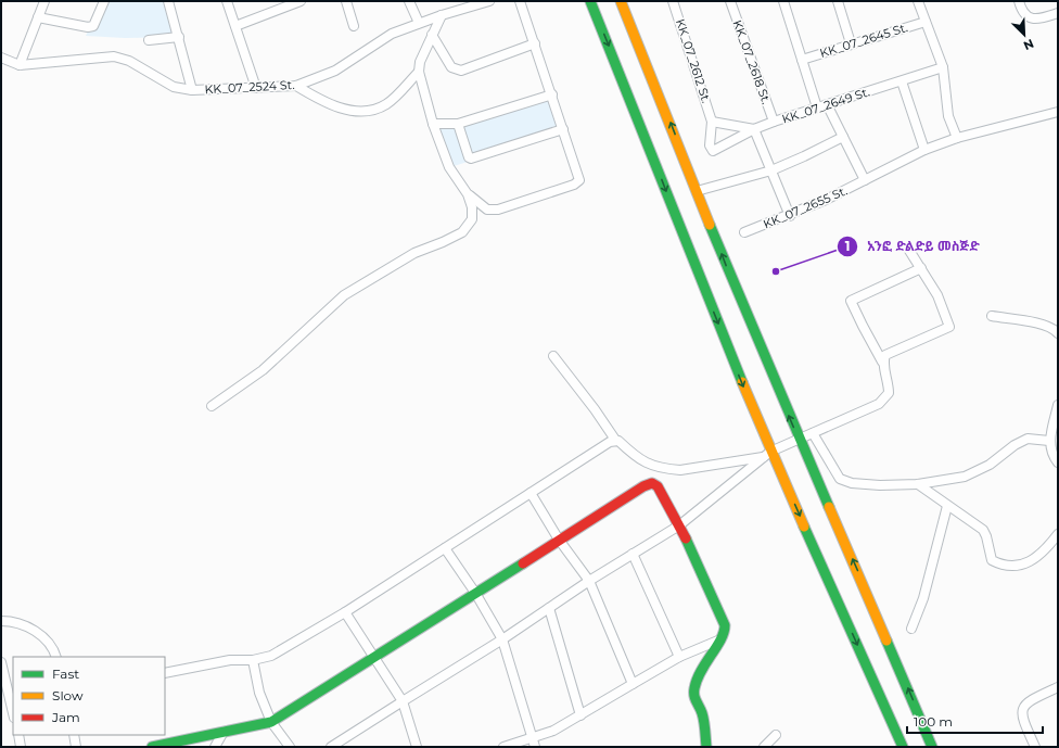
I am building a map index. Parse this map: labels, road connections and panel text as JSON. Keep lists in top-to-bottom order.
{
  "streets": {
    "street": [
      "KK_07_2645 St.",
      "KK_07_2612 St.",
      "KK_07_2618 St.",
      "KK_07_2524 St.",
      "KK_07_2649 St.",
      "KK_07_2655 St."
    ]
  },
  "crossings": [
    ["KK_07_2612 St.", "KK_07_2649 St."],
    ["KK_07_2618 St.", "KK_07_2649 St."]
  ],
  "places": ["አንፎ ድልድይ መስጅድ"],
  "legend": ["Fast", "Slow", "Jam"],
  "scale_bar": "100 m",
  "north": "bottom right"
}
